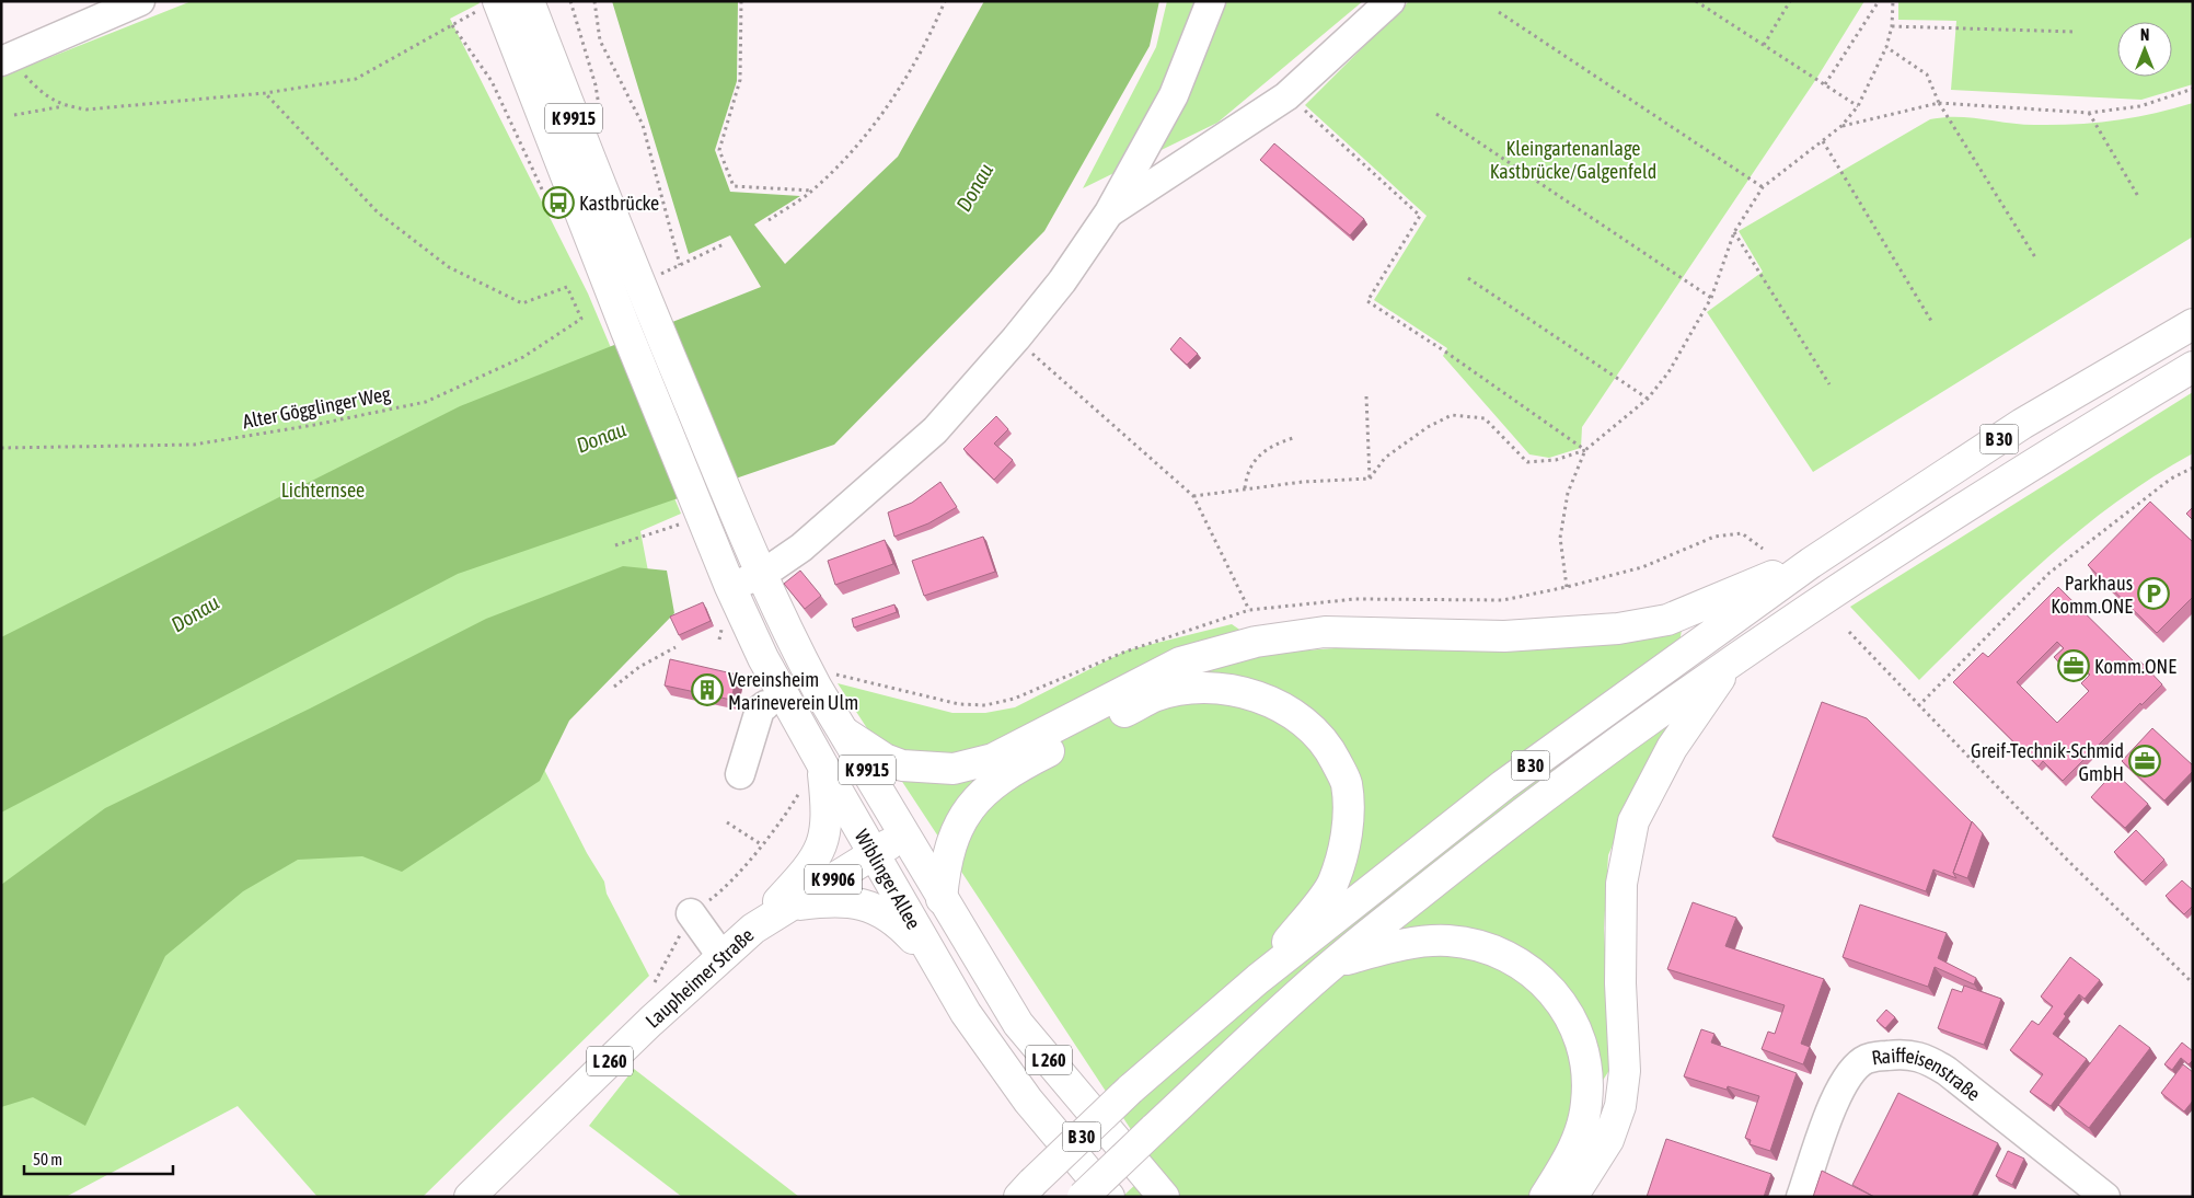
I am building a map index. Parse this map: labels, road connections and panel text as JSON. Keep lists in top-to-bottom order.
{
  "streets": {
    "main road": [
      "K 9915",
      "B 30",
      "K 9906",
      "Wiblinger Allee",
      "Laupheimer Straße",
      "L 260"
    ],
    "street": ["Raiffeisenstraße"],
    "path": ["Alter Gögglinger Weg"]
  },
  "crossings": [
    ["K 9915", "Wiblinger Allee"],
    ["Wiblinger Allee", "Laupheimer Straße"],
    ["Wiblinger Allee", "L 260"],
    ["Laupheimer Straße", "L 260"]
  ],
  "water": ["Donau"],
  "parks": ["Kleingartenanlage Kastbrücke/Galgenfeld", "Lichternsee"],
  "places": {
    "bus stop": ["Kastbrücke"],
    "parking": ["Parkhaus Komm.ONE"],
    "office": ["Komm.ONE", "Greif-Technik-Schmid GmbH"],
    "building": ["Vereinsheim Marineverein Ulm"]
  },
  "scale_bar": "50 m",
  "north": "top"
}
